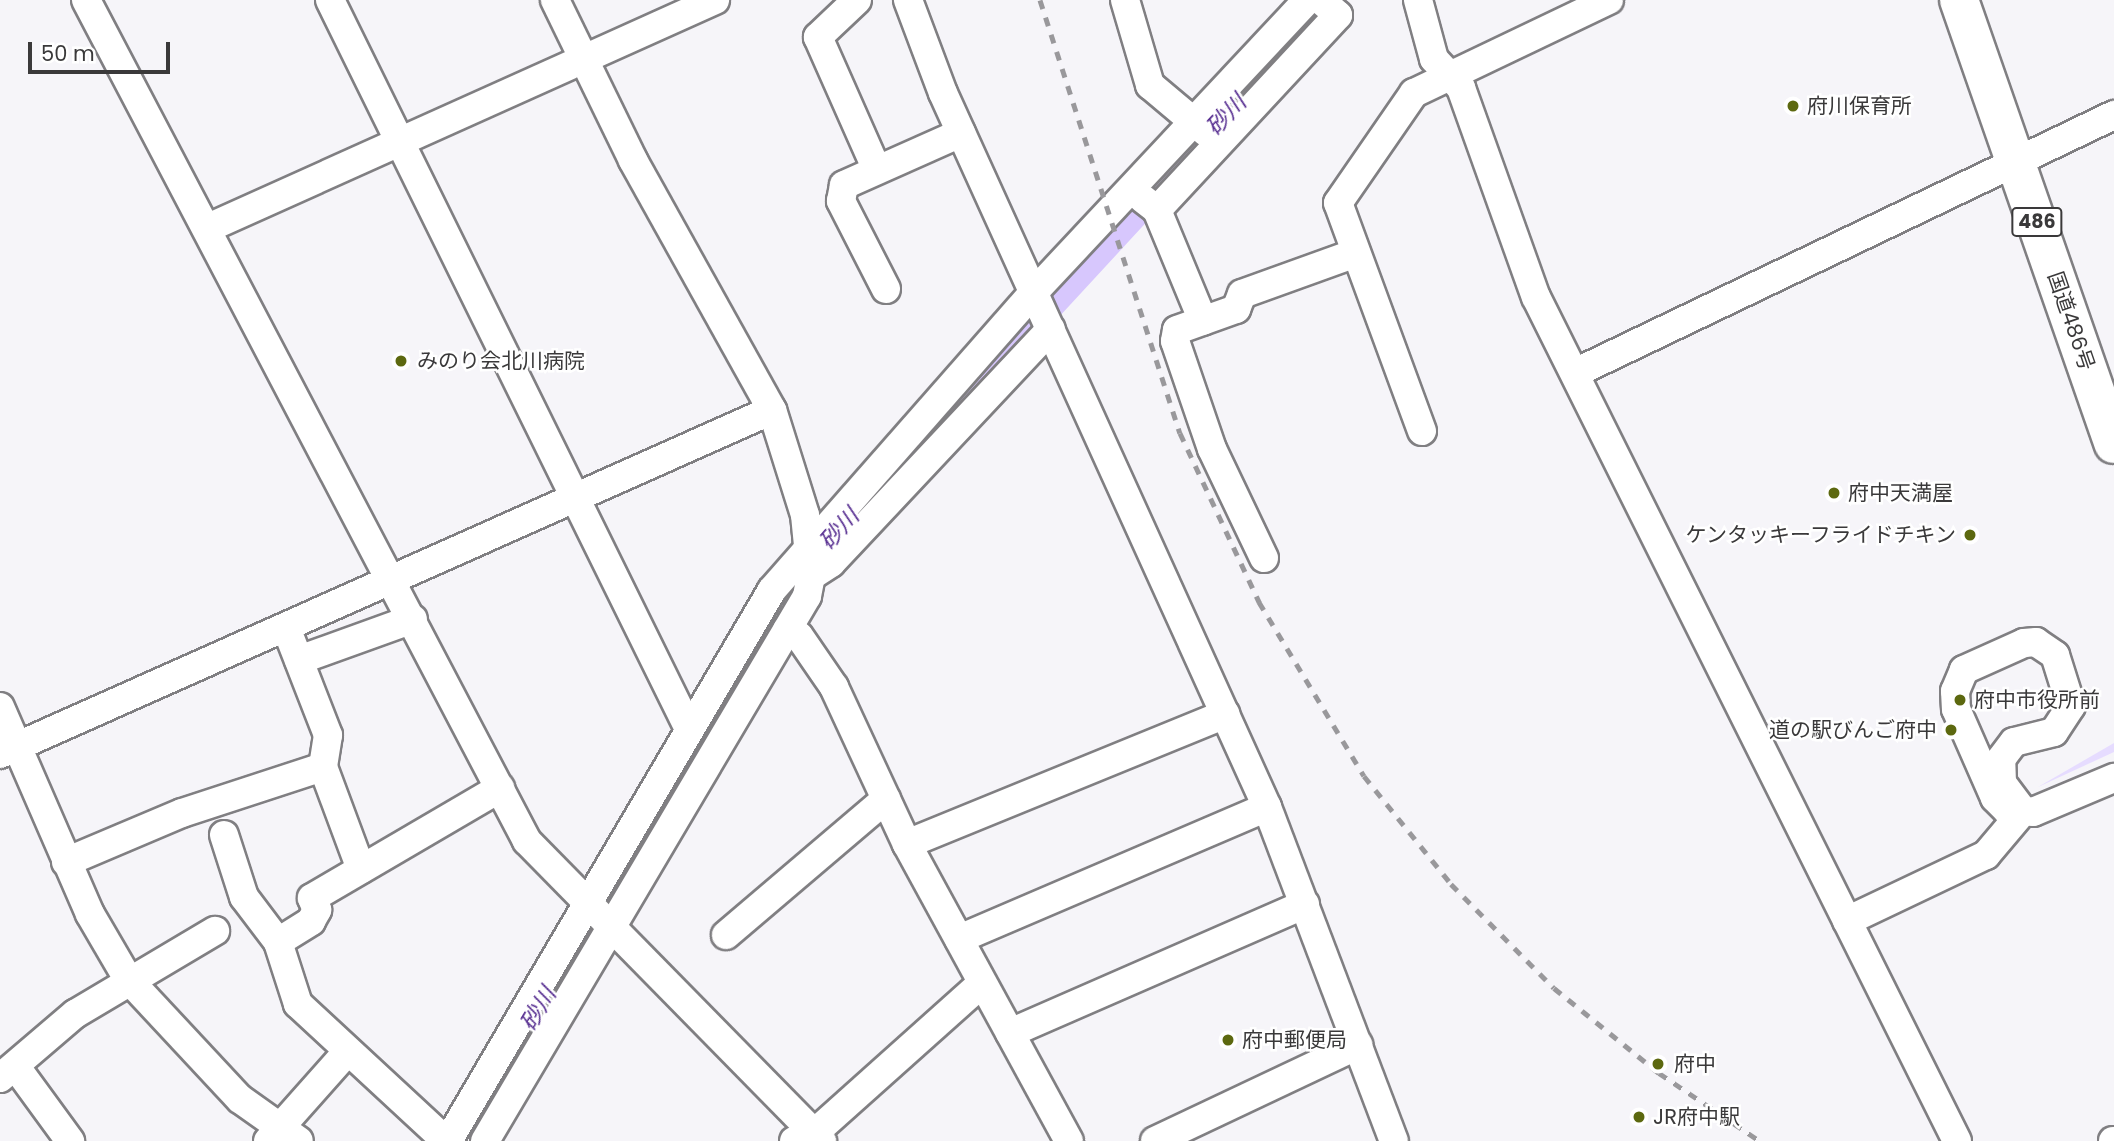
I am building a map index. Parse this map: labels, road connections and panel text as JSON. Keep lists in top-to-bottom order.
{
  "streets": {
    "highway": ["486", "国道486号"]
  },
  "water": ["砂川"],
  "places": [
    "府川保育所",
    "みのり会北川病院",
    "府中天満屋",
    "ケンタッキーフライドチキン",
    "府中市役所前",
    "道の駅びんご府中",
    "府中郵便局",
    "府中",
    "JR府中駅"
  ],
  "scale_bar": "50 m"
}
